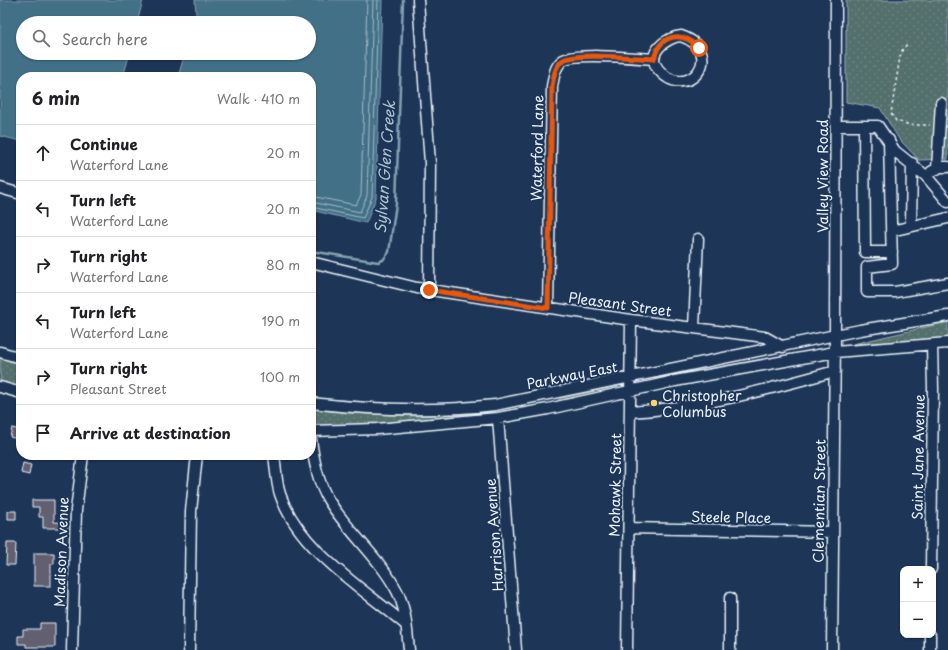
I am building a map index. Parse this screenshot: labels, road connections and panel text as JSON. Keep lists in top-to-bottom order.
{
  "streets": {
    "street": [
      "Waterford Lane",
      "Valley View Road",
      "Pleasant Street",
      "Parkway East",
      "Saint Jane Avenue",
      "Mohawk Street",
      "Clementian Street",
      "Steele Place",
      "Harrison Avenue",
      "Madison Avenue"
    ]
  },
  "crossings": [
    ["Waterford Lane", "Pleasant Street"],
    ["Valley View Road", "Parkway East"],
    ["Valley View Road", "Clementian Street"],
    ["Pleasant Street", "Parkway East"],
    ["Pleasant Street", "Mohawk Street"],
    ["Parkway East", "Mohawk Street"],
    ["Parkway East", "Clementian Street"],
    ["Parkway East", "Harrison Avenue"],
    ["Mohawk Street", "Steele Place"],
    ["Clementian Street", "Steele Place"]
  ],
  "water": ["Sylvan Glen Creek"],
  "places": ["Christopher Columbus"],
  "page": {
    "search": "Search here",
    "heading": ["6 min", "Walk · 410 m"],
    "list": [
      ["Continue", "Waterford Lane", "20 m"],
      ["Turn left", "Waterford Lane", "20 m"],
      ["Turn right", "Waterford Lane", "80 m"],
      ["Turn left", "Waterford Lane", "190 m"],
      ["Turn right", "Pleasant Street", "100 m"],
      "Arrive at destination"
    ],
    "map_buttons": ["+", "−"]
  }
}
